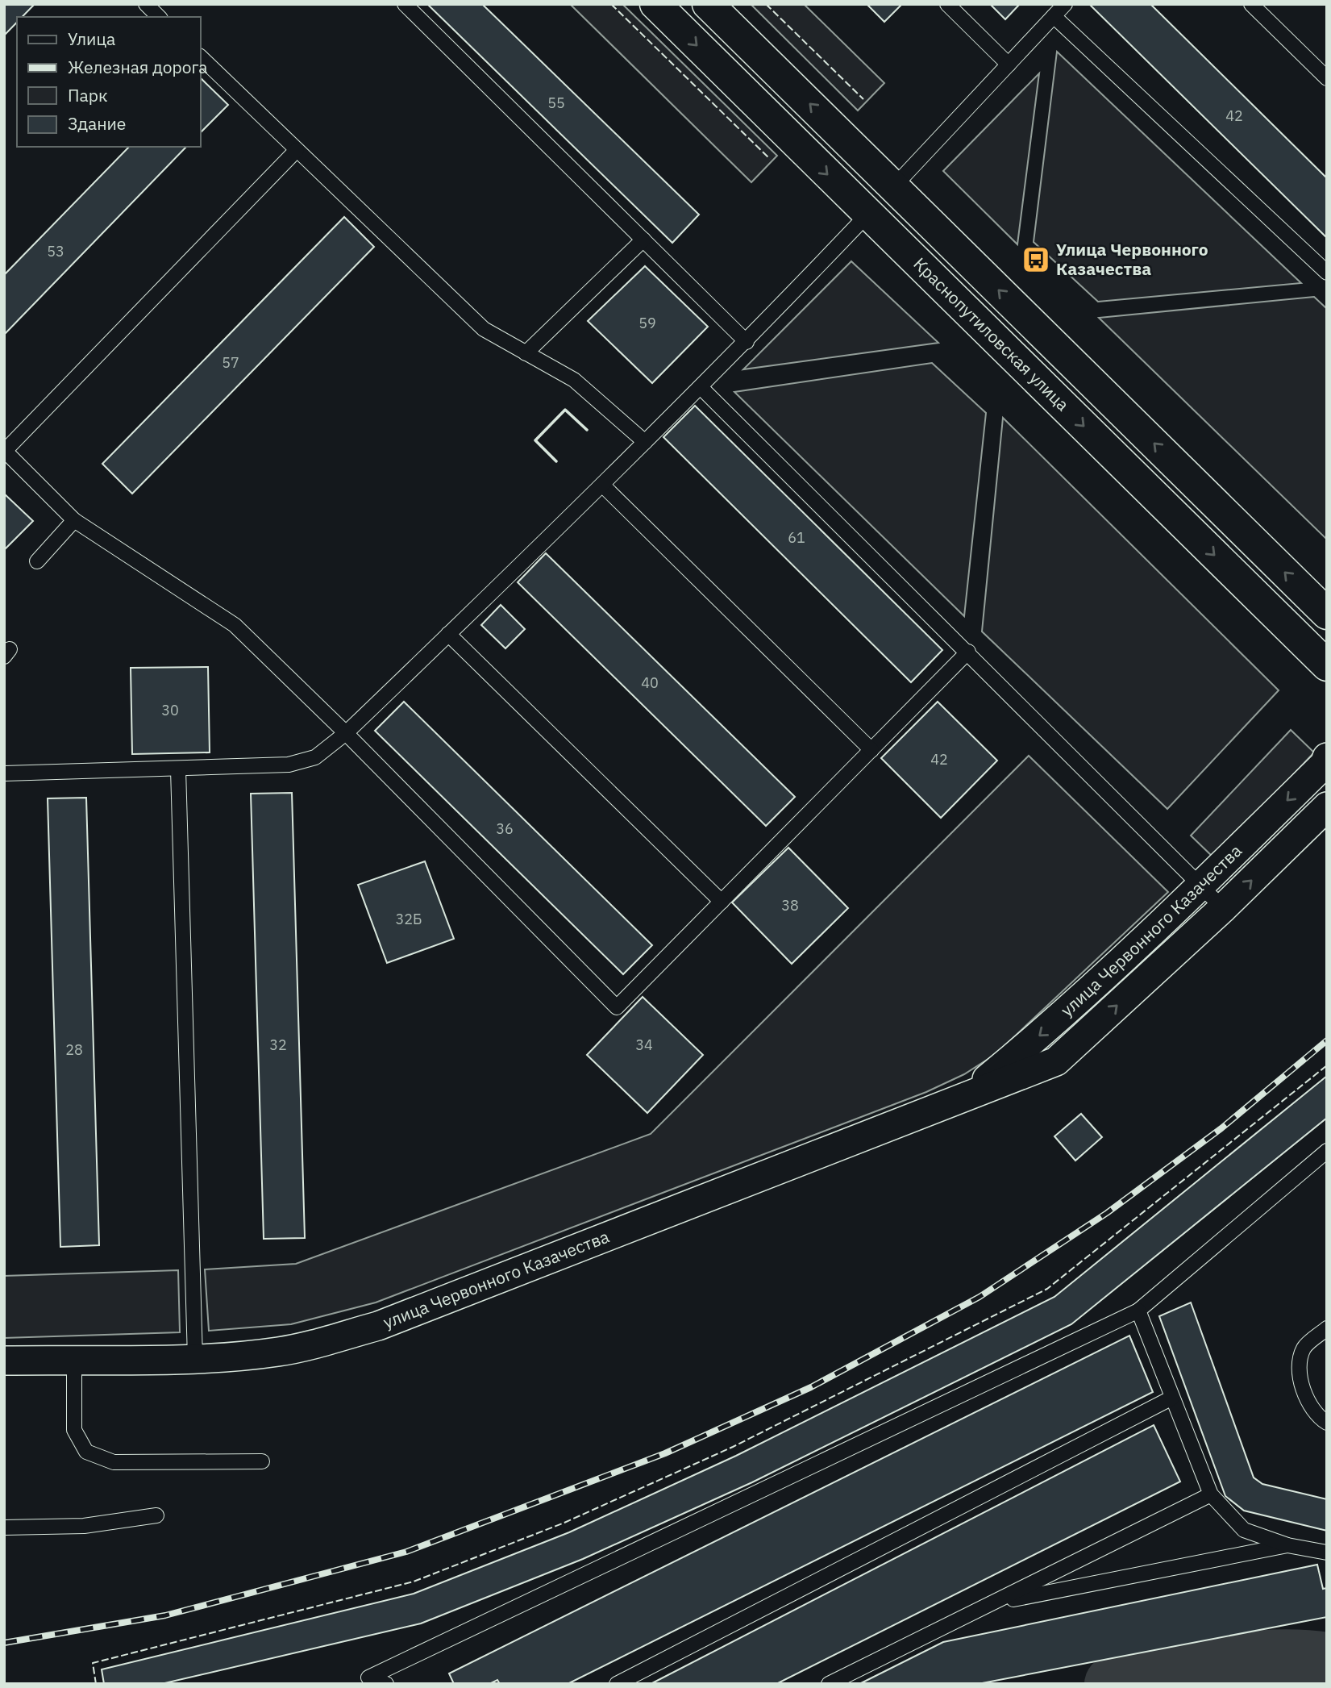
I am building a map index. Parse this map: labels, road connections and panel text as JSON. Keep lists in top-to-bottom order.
{
  "streets": {
    "main road": ["Краснопутиловская улица"],
    "street": ["улица Червонного Казачества"]
  },
  "places": {
    "bus stop": ["Улица Червонного Казачества"]
  },
  "house_numbers": [
    "55",
    "42",
    "53",
    "59",
    "57",
    "61",
    "40",
    "30",
    "42",
    "36",
    "38",
    "32Б",
    "32",
    "34",
    "28"
  ],
  "legend": [
    "Улица",
    "Железная дорога",
    "Парк",
    "Здание"
  ]
}
